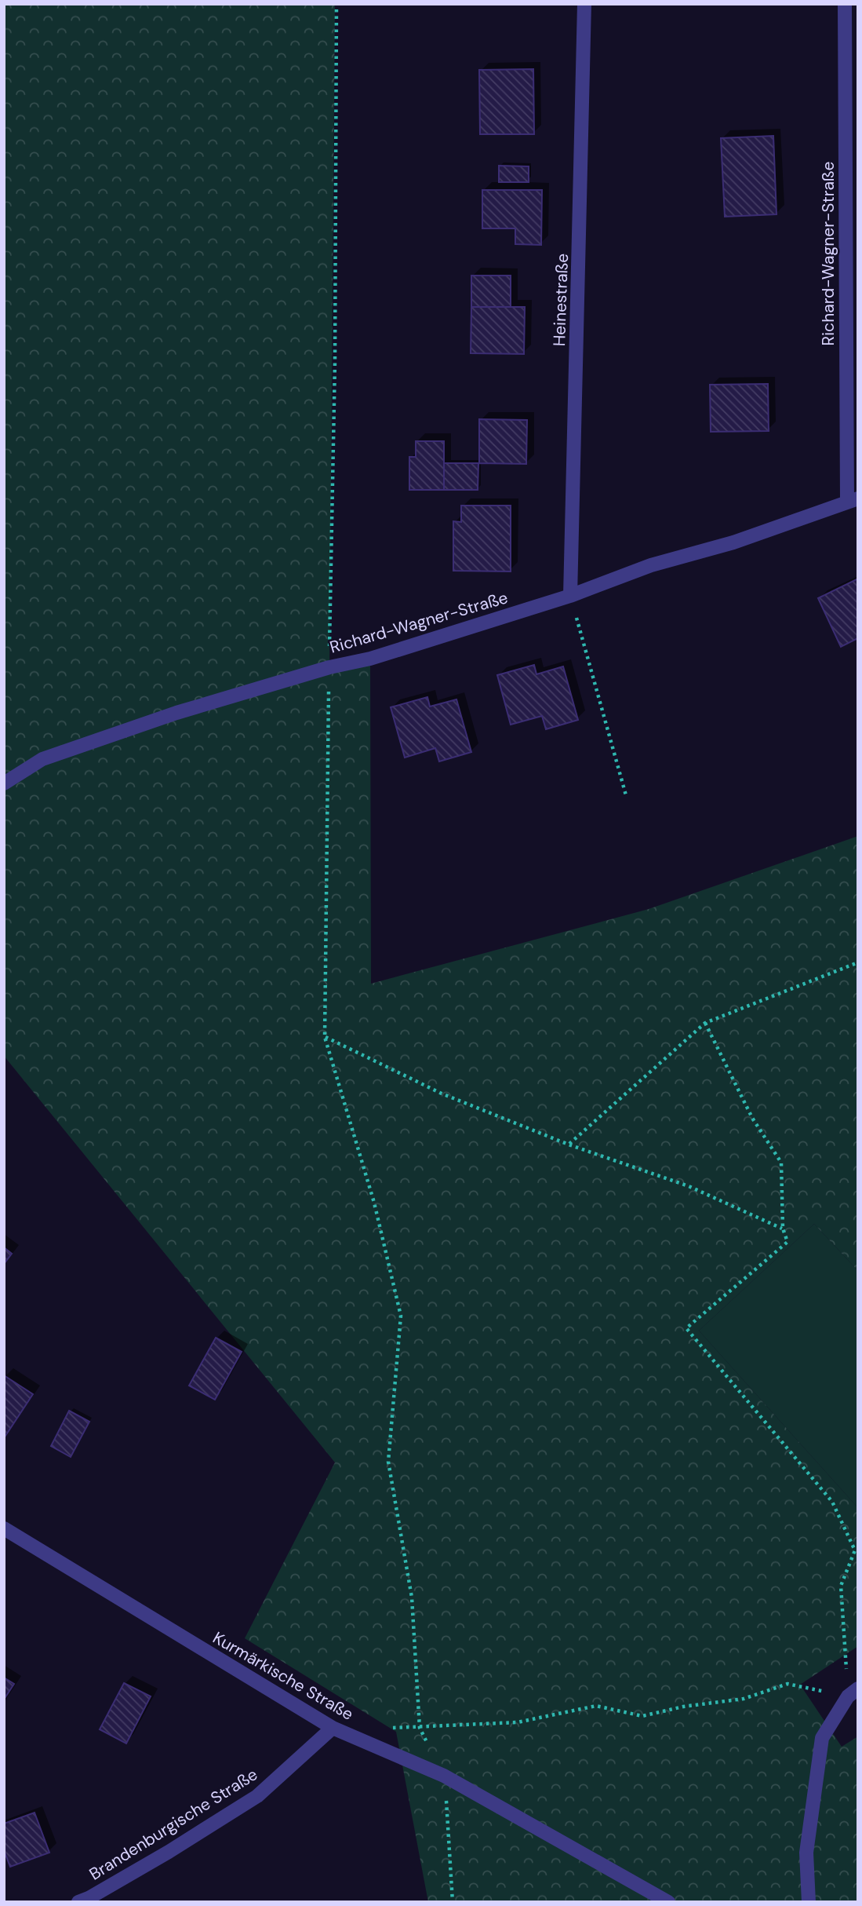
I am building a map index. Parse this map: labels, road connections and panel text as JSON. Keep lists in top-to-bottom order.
{
  "streets": {
    "street": [
      "Richard-Wagner-Straße",
      "Heinestraße",
      "Kurmärkische Straße",
      "Brandenburgische Straße"
    ]
  },
  "crossings": [
    ["Richard-Wagner-Straße", "Heinestraße"],
    ["Kurmärkische Straße", "Brandenburgische Straße"]
  ]
}
